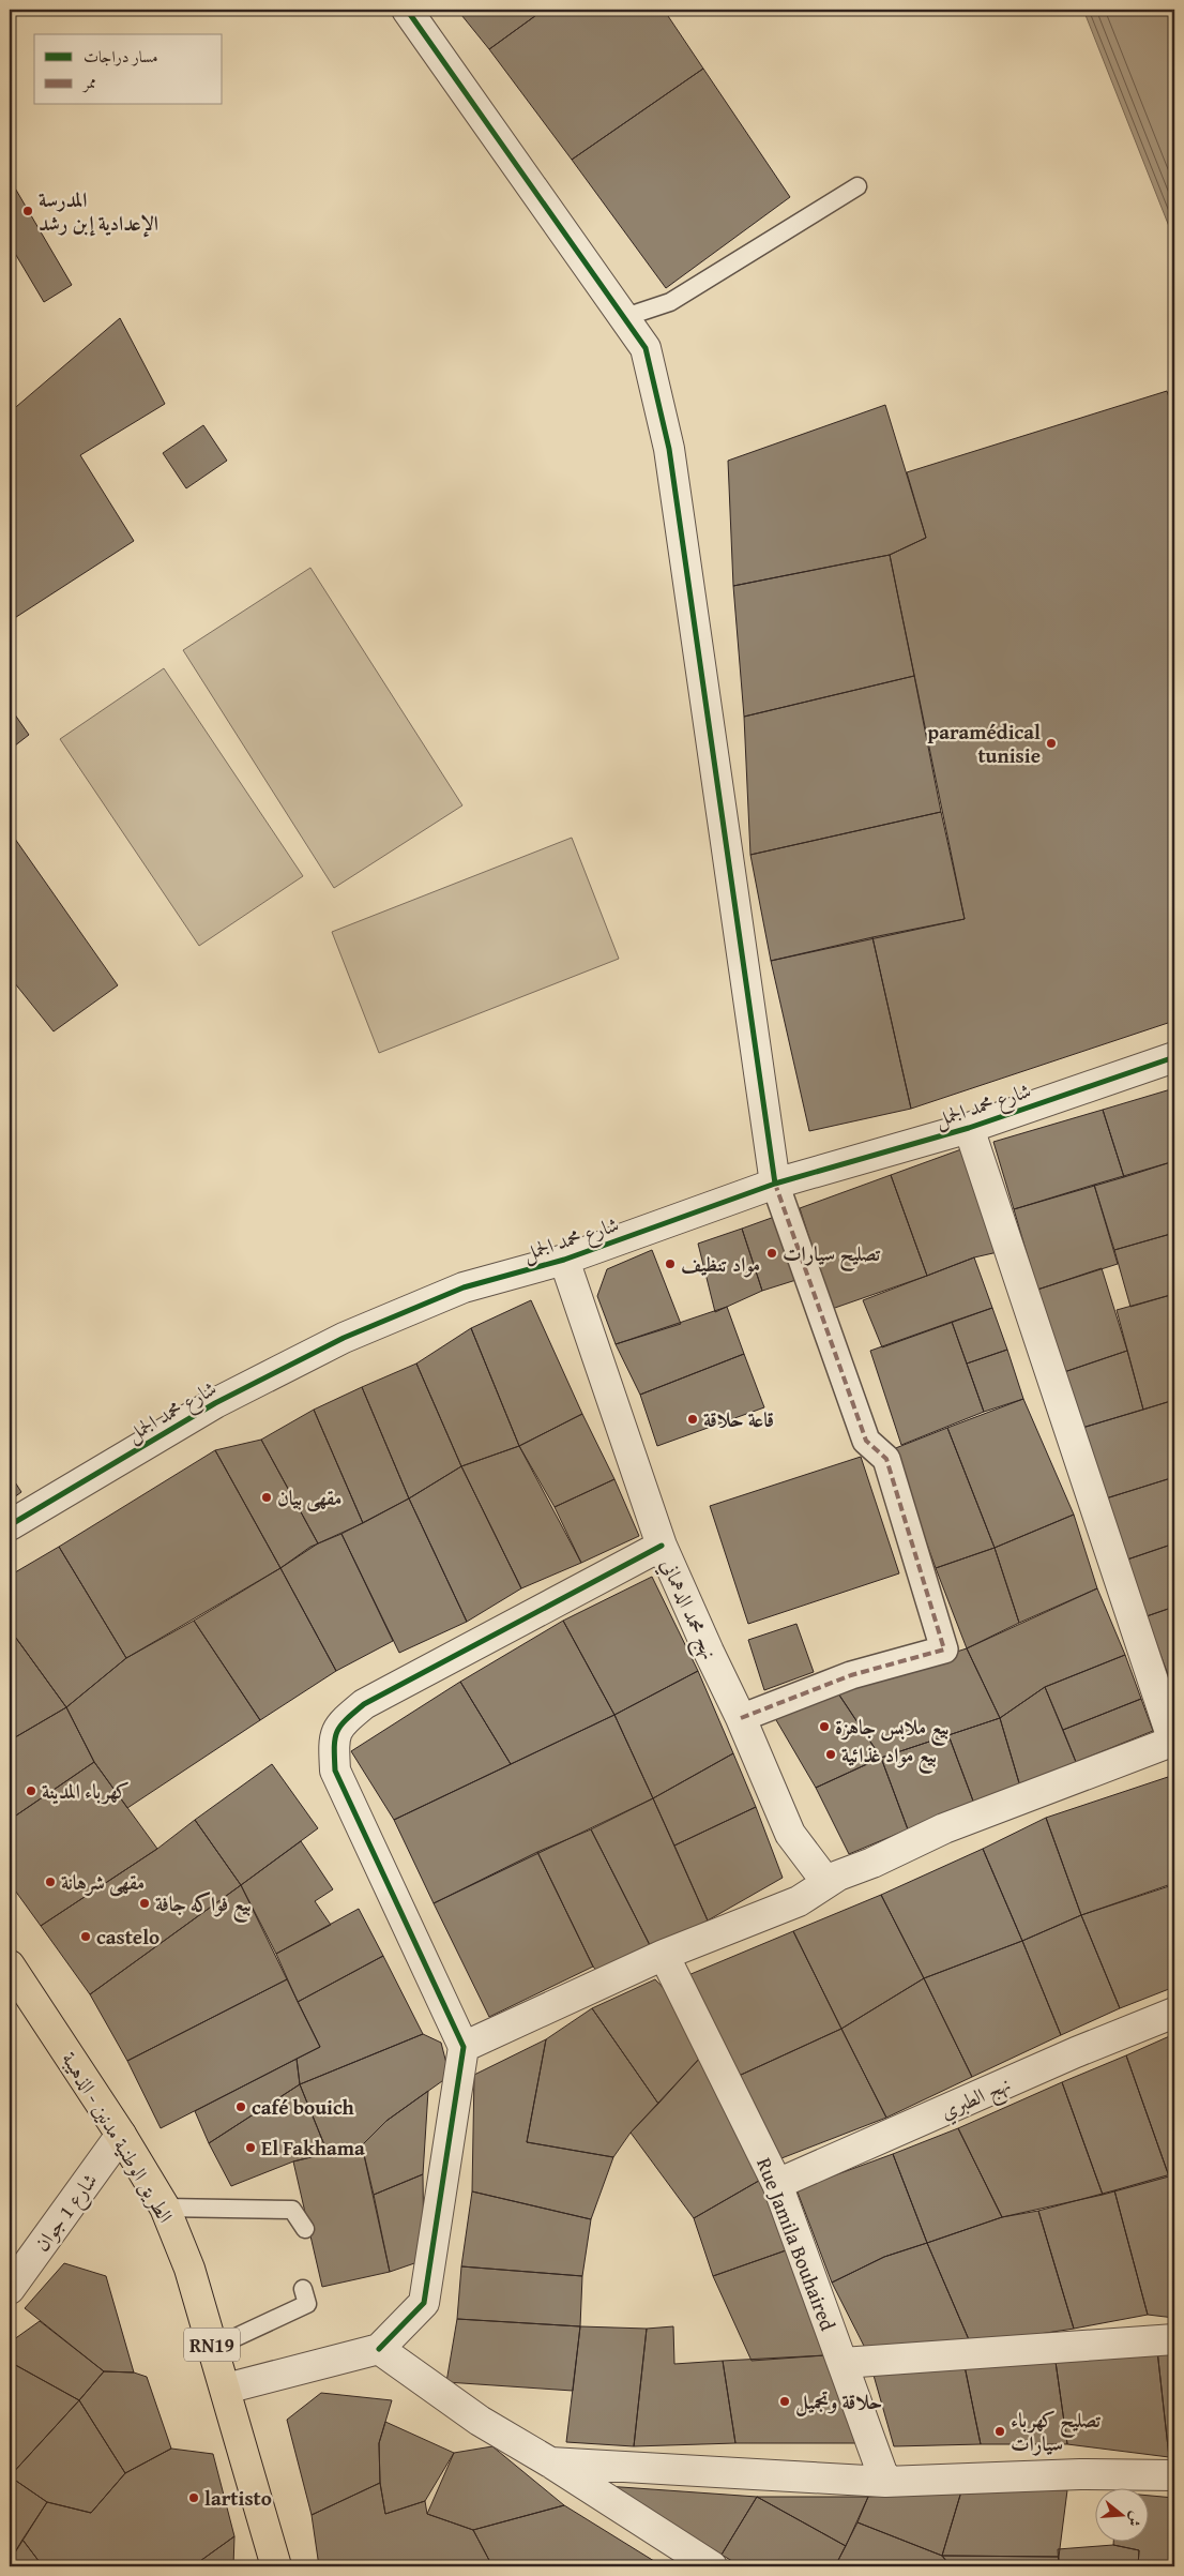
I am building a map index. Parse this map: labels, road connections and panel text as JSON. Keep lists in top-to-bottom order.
{
  "streets": {
    "main road": ["الطريق الوطنية مدنين - الذهيبة", "RN19"],
    "street": [
      "شارع محمد الجمل",
      "نهج محمد الدهماني",
      "نهج الطبري",
      "شارع 1 جوان",
      "Rue Jamila Bouhaired"
    ]
  },
  "crossings": [
    ["شارع محمد الجمل", "نهج محمد الدهماني"],
    ["نهج الطبري", "Rue Jamila Bouhaired"],
    ["الطريق الوطنية مدنين - الذهيبة", "شارع 1 جوان"]
  ],
  "places": [
    "المدرسة الإعدادية إبن رشد",
    "paramédical tunisie",
    "تصليح سيارات",
    "مواد تنظيف",
    "قاعة حلاقة",
    "مقهى بيان",
    "بيع ملابس جاهزة",
    "بيع مواد غذائية",
    "كهرباء المدينة",
    "مقهى شرهانة",
    "بيع فواكه جافة",
    "castelo",
    "café bouich",
    "El Fakhama",
    "حلاقة وتجميل",
    "تصليح كهرباء سيارات",
    "lartisto"
  ],
  "legend": ["مسار دراجات", "ممر"],
  "north": "right"
}
